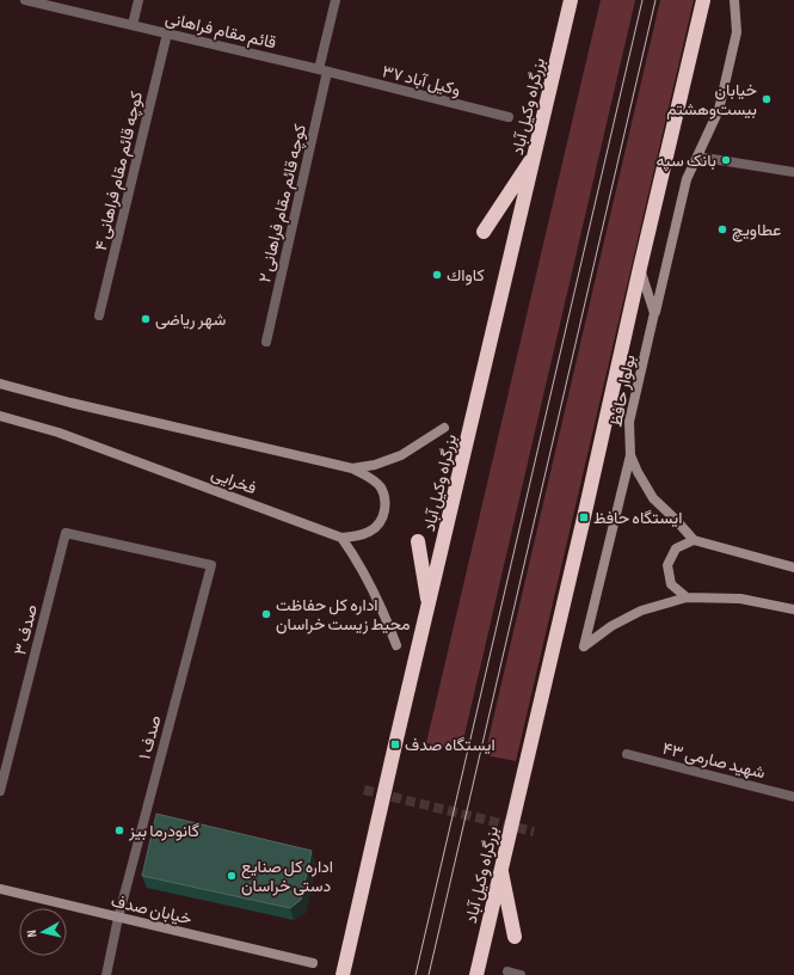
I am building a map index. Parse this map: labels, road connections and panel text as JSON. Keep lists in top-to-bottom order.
{
  "streets": {
    "highway": ["بزرگراه وکیل آباد"],
    "street": [
      "قائم مقام فراهانی",
      "۳۷ وکیل آباد",
      "کوچه قائم مقام فراهانی ۴",
      "کوچه قائم مقام فراهانی ۲",
      "بولوار حافظ",
      "فخرایی",
      "صدف ۳",
      "صدف ۱",
      "شهید صارمی ۴۳",
      "خیابان صدف"
    ]
  },
  "crossings": [
    ["قائم مقام فراهانی", "۳۷ وکیل آباد"],
    ["قائم مقام فراهانی", "کوچه قائم مقام فراهانی ۴"],
    ["قائم مقام فراهانی", "کوچه قائم مقام فراهانی ۲"],
    ["۳۷ وکیل آباد", "کوچه قائم مقام فراهانی ۲"],
    ["صدف ۳", "صدف ۱"],
    ["صدف ۱", "خیابان صدف"]
  ],
  "places": {
    "other": [
      "خیابان بیست‌و‌هشتم",
      "بانک سپه",
      "عطاویچ",
      "كاواك",
      "شهر ریاضی",
      "اداره کل حفاظت محیط زیست خراسان",
      "گانودرما بیز",
      "اداره کل صنایع دستی خراسان"
    ],
    "transit": ["ایستگاه حافظ", "ایستگاه صدف"]
  },
  "north": "left"
}
